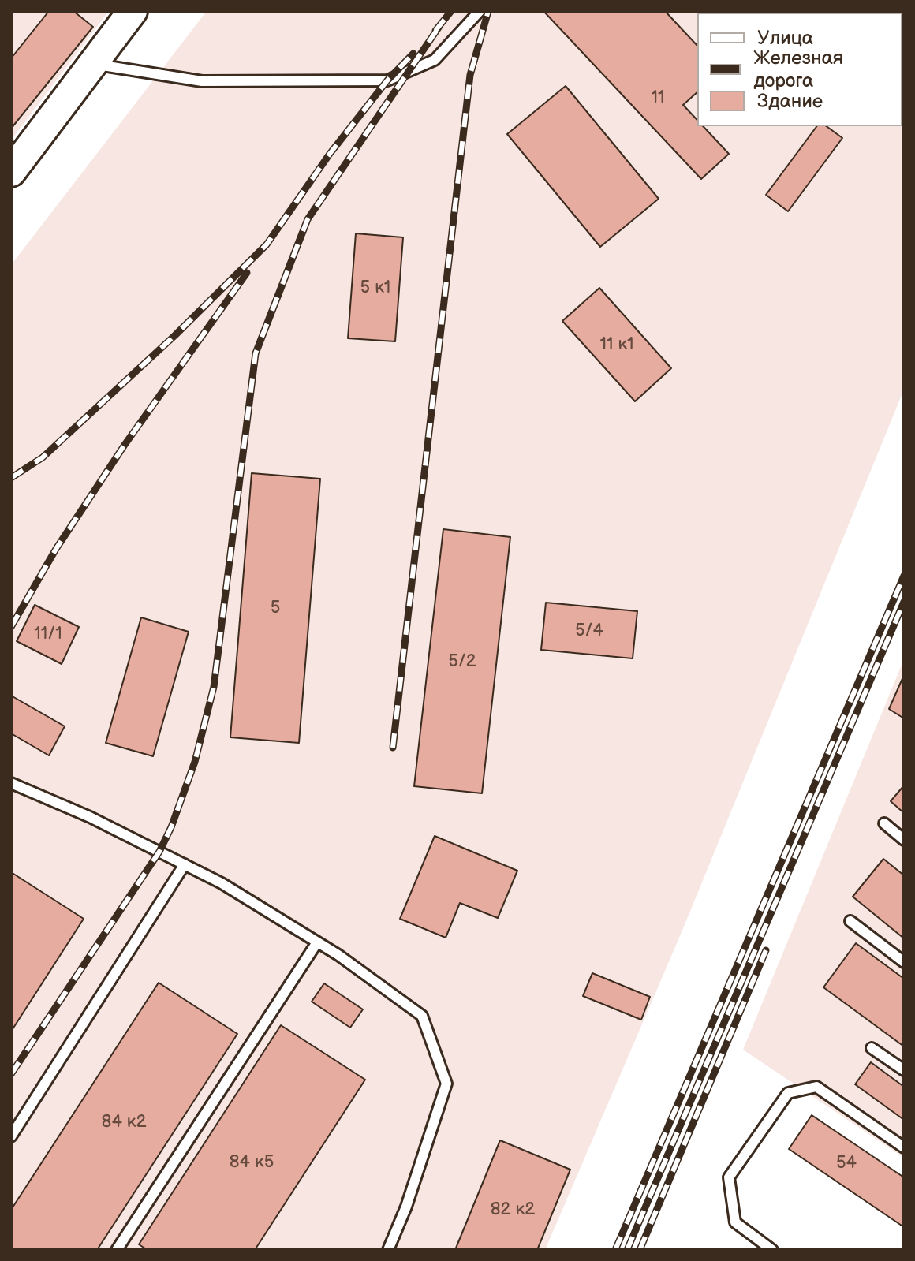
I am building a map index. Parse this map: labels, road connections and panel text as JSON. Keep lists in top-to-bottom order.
{
  "house_numbers": [
    "11",
    "5 к1",
    "11 к1",
    "5",
    "5/4",
    "11/1",
    "5/2",
    "84 к2",
    "84 к5",
    "54",
    "82 к2"
  ],
  "legend": ["Улица", "Железная дорога", "Здание"]
}
